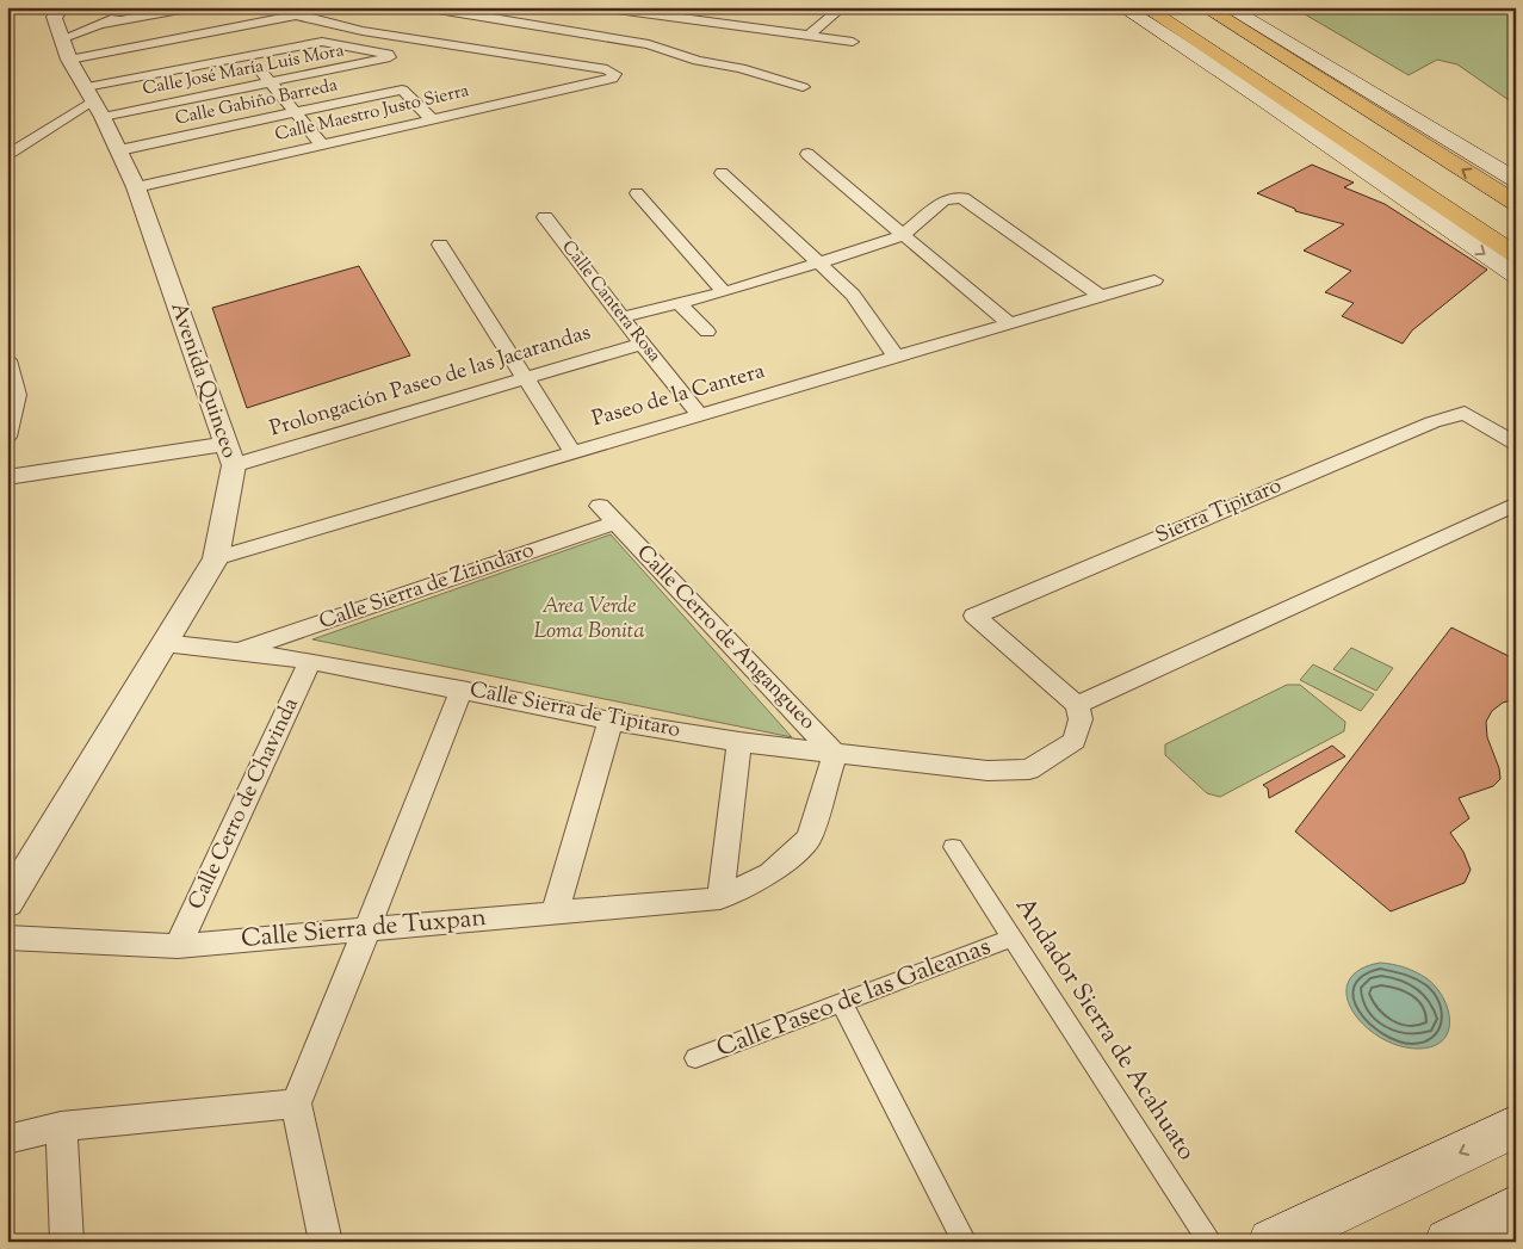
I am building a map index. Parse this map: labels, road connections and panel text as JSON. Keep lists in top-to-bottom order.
{
  "streets": {
    "street": [
      "Calle José María Luis Mora",
      "Calle Gabiño Barreda",
      "Calle Maestro Justo Sierra",
      "Calle Cantera Rosa",
      "Avenida Quinceo",
      "Prolongación Paseo de las Jacarandas",
      "Paseo de la Cantera",
      "Sierra Tipitaro",
      "Calle Sierra de Zizindaro",
      "Calle Cerro de Angangueo",
      "Calle Sierra de Tipitaro",
      "Calle Cerro de Chavinda",
      "Calle Sierra de Tuxpan",
      "Calle Paseo de las Galeanas",
      "Andador Sierra de Acahuato"
    ]
  },
  "crossings": [
    ["Calle José María Luis Mora", "Avenida Quinceo"],
    ["Calle Gabiño Barreda", "Calle Maestro Justo Sierra"],
    ["Calle Gabiño Barreda", "Avenida Quinceo"],
    ["Calle Maestro Justo Sierra", "Avenida Quinceo"],
    ["Calle Cantera Rosa", "Prolongación Paseo de las Jacarandas"],
    ["Calle Cantera Rosa", "Paseo de la Cantera"],
    ["Avenida Quinceo", "Prolongación Paseo de las Jacarandas"],
    ["Avenida Quinceo", "Paseo de la Cantera"],
    ["Avenida Quinceo", "Calle Sierra de Tipitaro"],
    ["Sierra Tipitaro", "Calle Sierra de Tipitaro"],
    ["Calle Sierra de Zizindaro", "Calle Cerro de Angangueo"],
    ["Calle Sierra de Zizindaro", "Calle Sierra de Tipitaro"],
    ["Calle Cerro de Angangueo", "Calle Sierra de Tipitaro"],
    ["Calle Sierra de Tipitaro", "Calle Cerro de Chavinda"],
    ["Calle Cerro de Chavinda", "Calle Sierra de Tuxpan"],
    ["Calle Paseo de las Galeanas", "Andador Sierra de Acahuato"]
  ],
  "parks": ["Area Verde Loma Bonita"]
}
